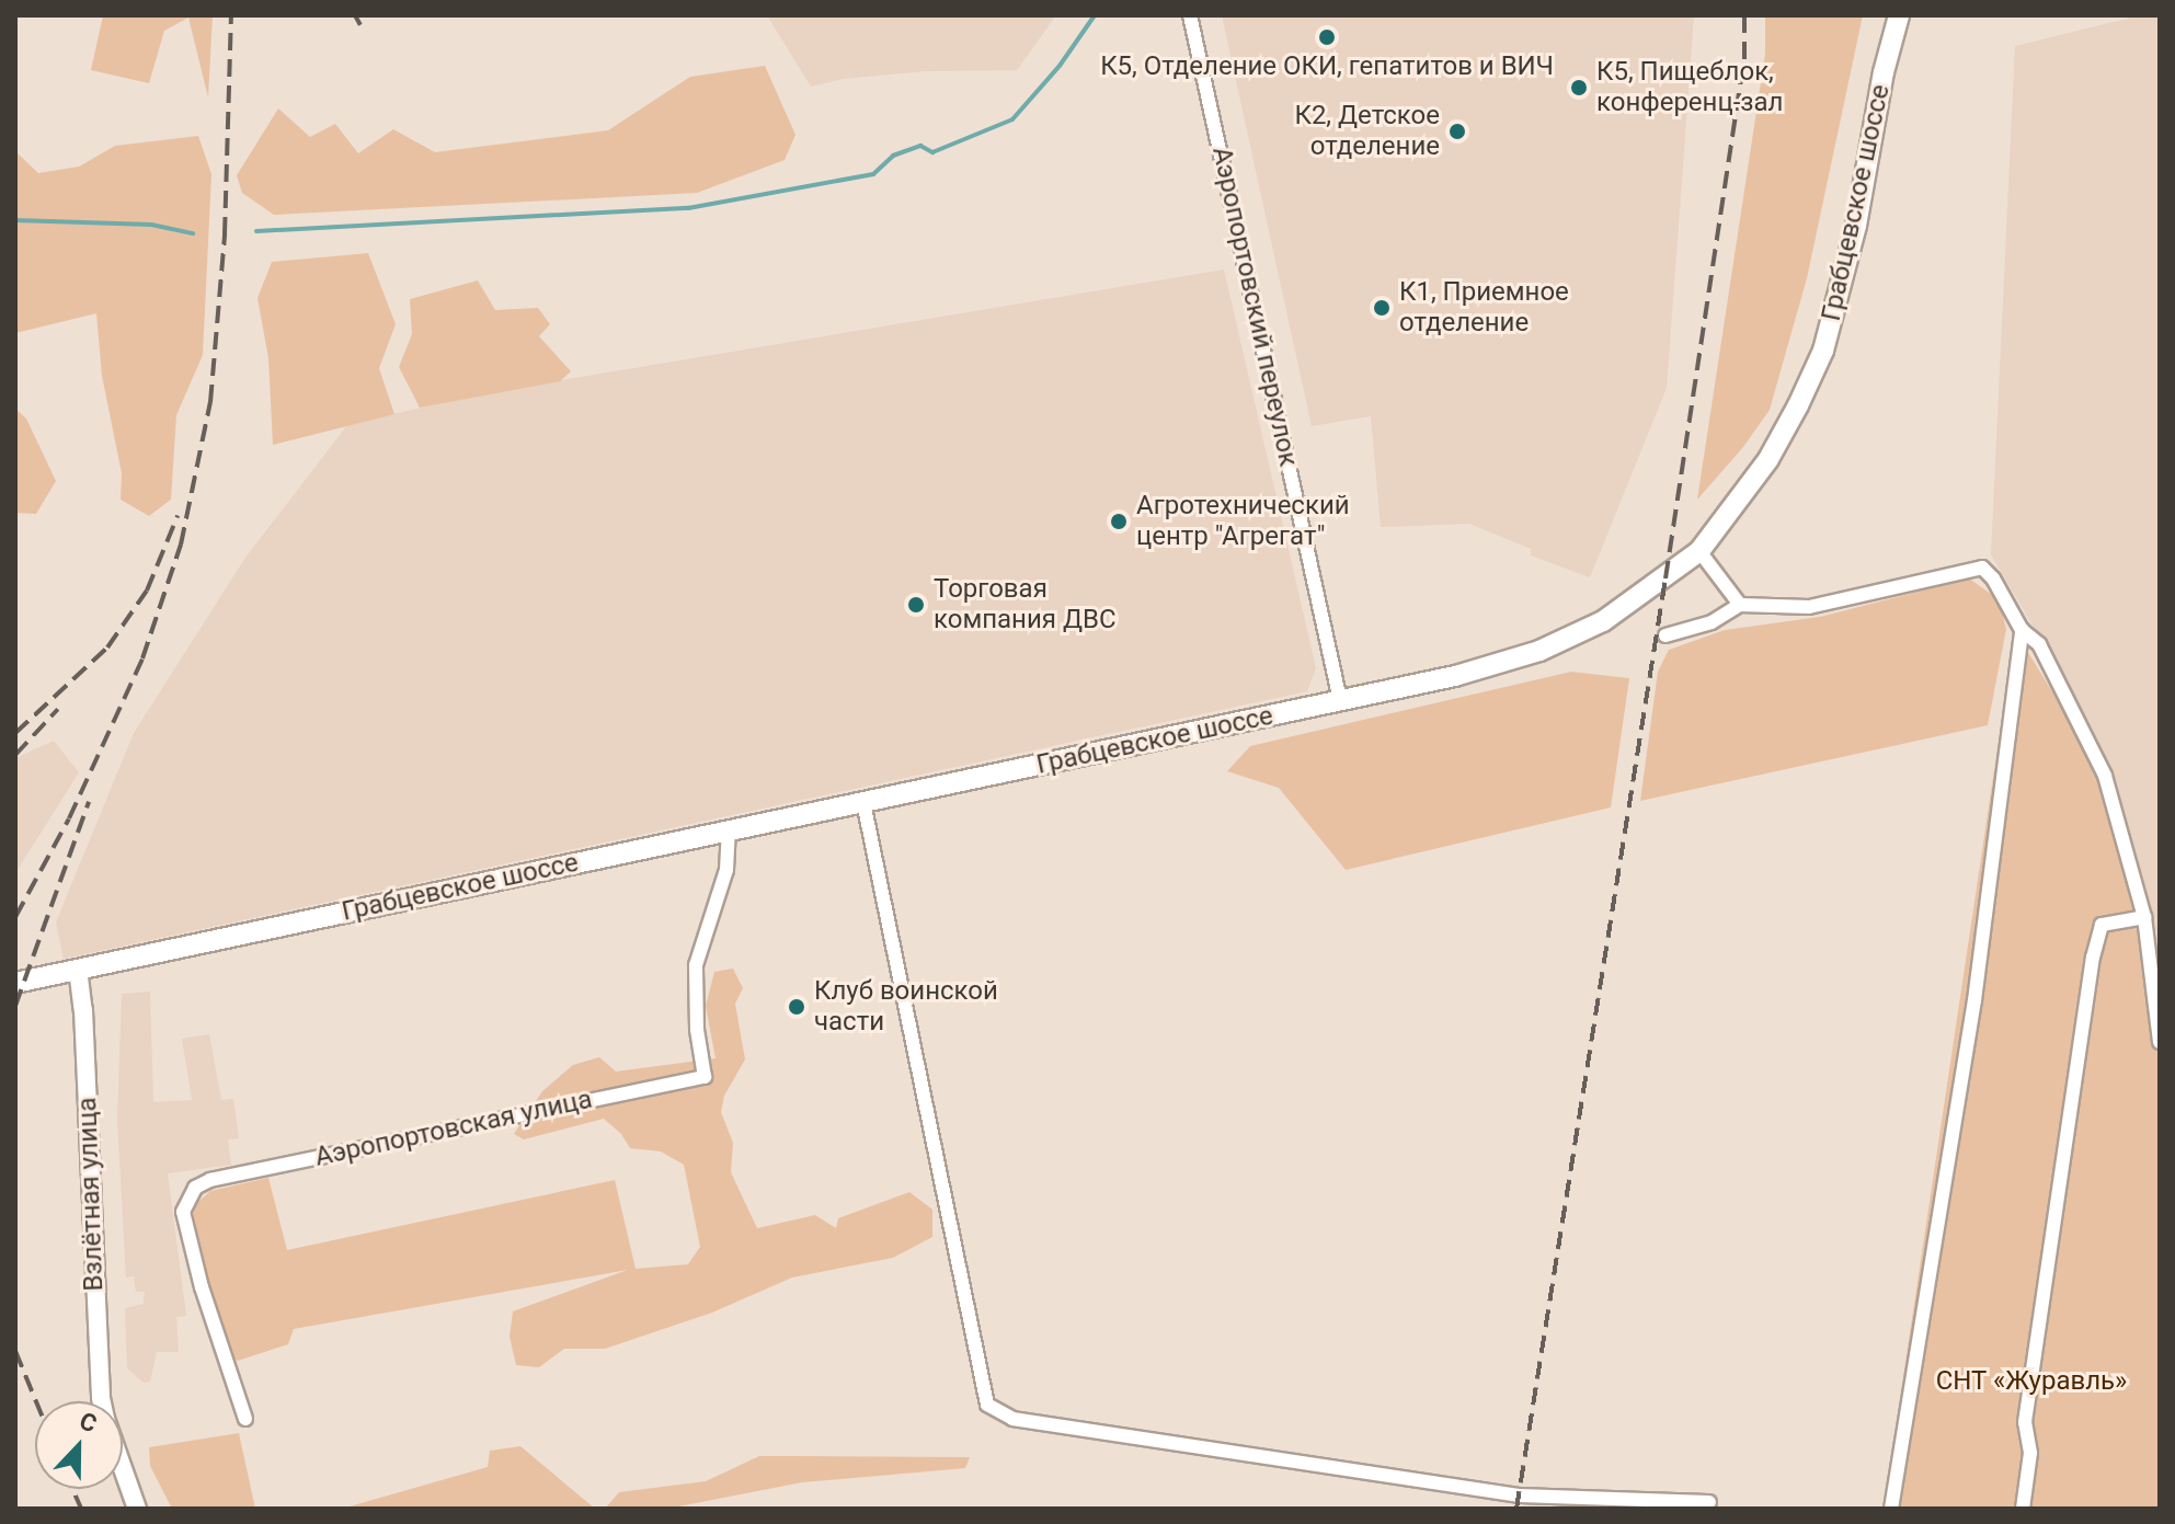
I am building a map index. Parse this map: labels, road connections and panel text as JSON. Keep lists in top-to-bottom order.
{
  "streets": {
    "main road": ["Грабцевское шоссе"],
    "street": ["Аэропортовский переулок", "Аэропортовская улица", "Взлётная улица"]
  },
  "crossings": [
    ["Грабцевское шоссе", "Аэропортовский переулок"],
    ["Грабцевское шоссе", "Аэропортовская улица"],
    ["Грабцевское шоссе", "Взлётная улица"]
  ],
  "parks": ["СНТ «Журавль»"],
  "places": [
    "К5, Отделение ОКИ, гепатитов и ВИЧ",
    "К5, Пищеблок, конференц-зал",
    "К2, Детское отделение",
    "К1, Приемное отделение",
    "Агротехнический центр \"Агрегат\"",
    "Торговая компания ДВС",
    "Клуб воинской части"
  ],
  "north": "top"
}
